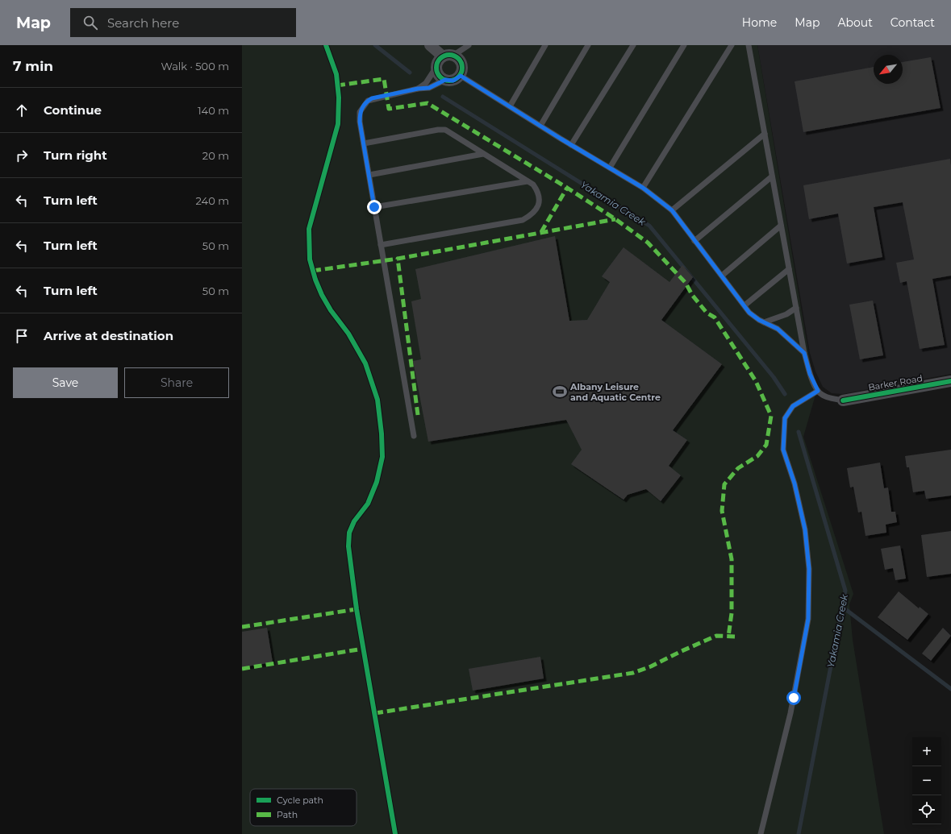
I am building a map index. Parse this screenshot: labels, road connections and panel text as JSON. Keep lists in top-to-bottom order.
{
  "streets": {
    "street": ["Barker Road"]
  },
  "water": ["Yakamia Creek"],
  "places": {
    "sports": ["Albany Leisure and Aquatic Centre"]
  },
  "legend": ["Cycle path", "Path"],
  "north": "bottom left",
  "page": {
    "header": "Map",
    "search": "Search here",
    "nav": [
      "Home",
      "Map",
      "About",
      "Contact"
    ],
    "heading": ["7 min", "Walk · 500 m"],
    "list": [
      ["Continue", "140 m"],
      ["Turn right", "20 m"],
      ["Turn left", "240 m"],
      ["Turn left", "50 m"],
      ["Turn left", "50 m"],
      "Arrive at destination"
    ],
    "buttons": ["Save", "Share"],
    "map_buttons": ["+", "−"]
  }
}
